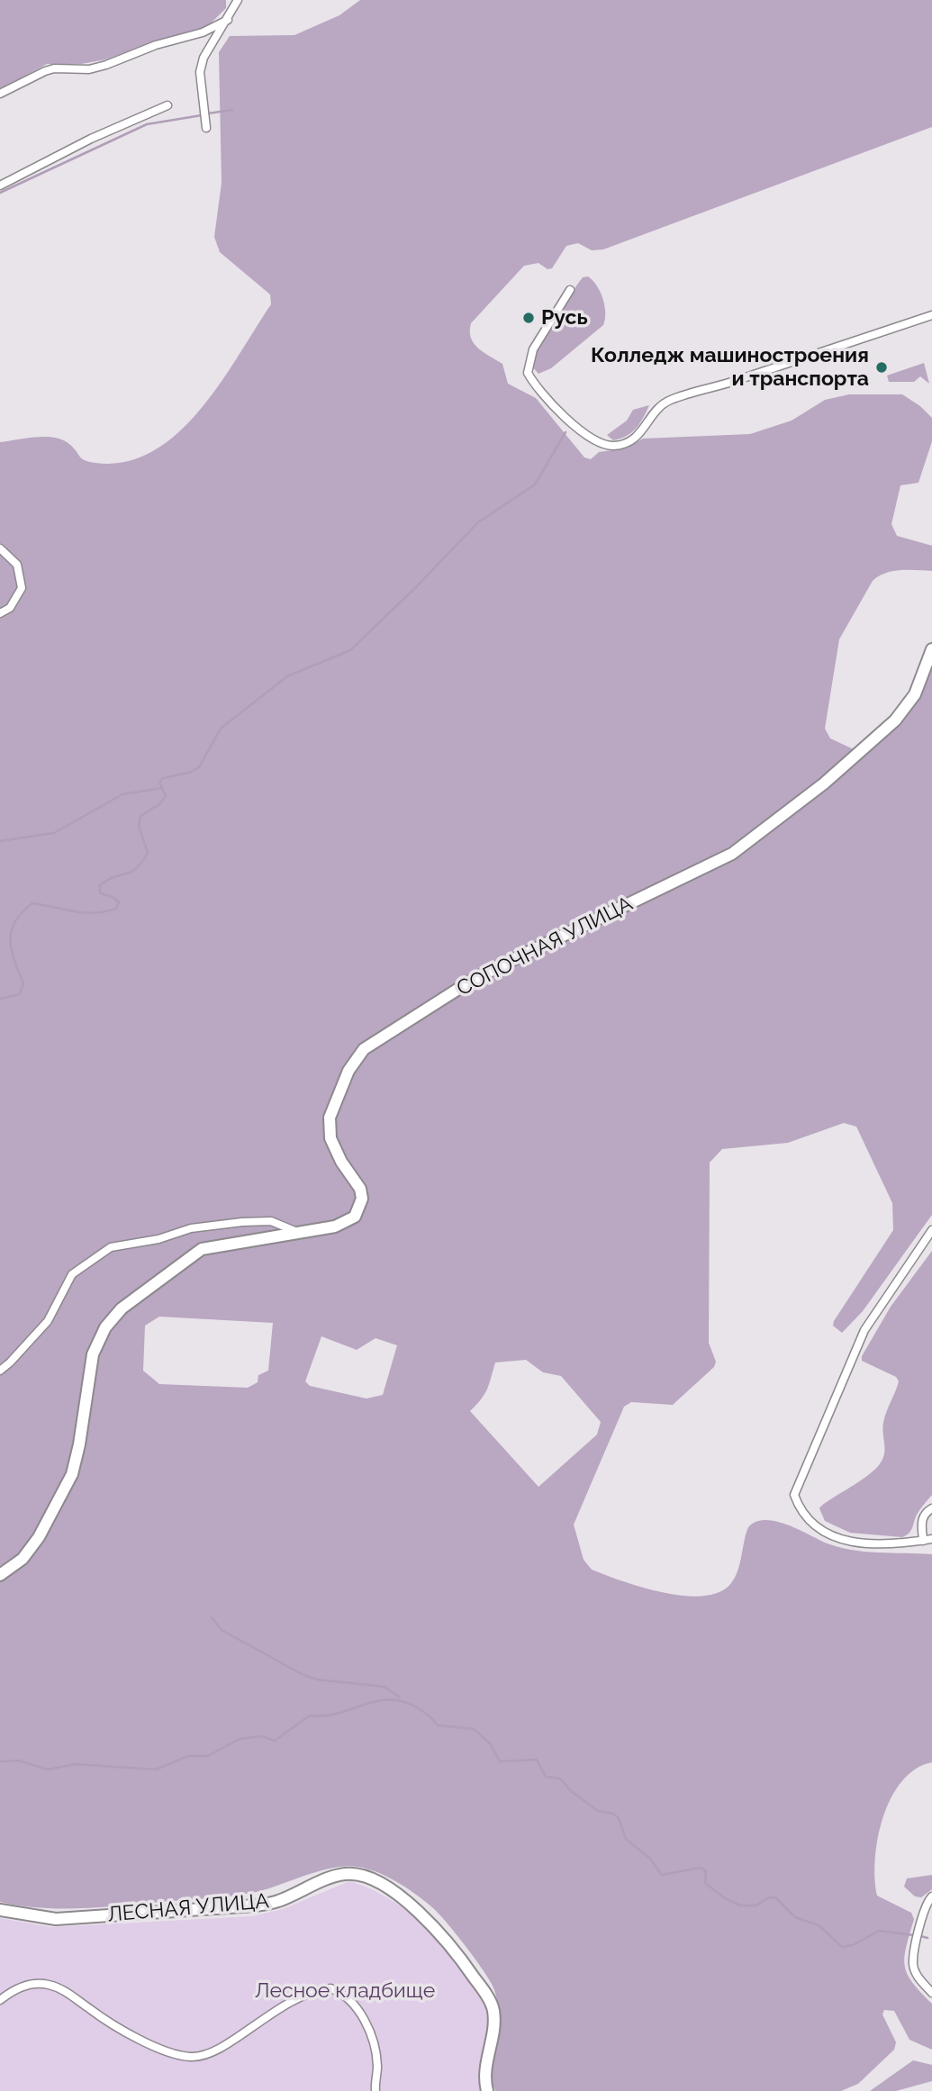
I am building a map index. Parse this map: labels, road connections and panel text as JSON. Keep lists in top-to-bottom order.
{
  "streets": {
    "main road": ["СОПОЧНАЯ УЛИЦА", "ЛЕСНАЯ УЛИЦА"]
  },
  "parks": ["Лесное кладбище"],
  "places": ["Русь", "Колледж машиностроения и транспорта"]
}
